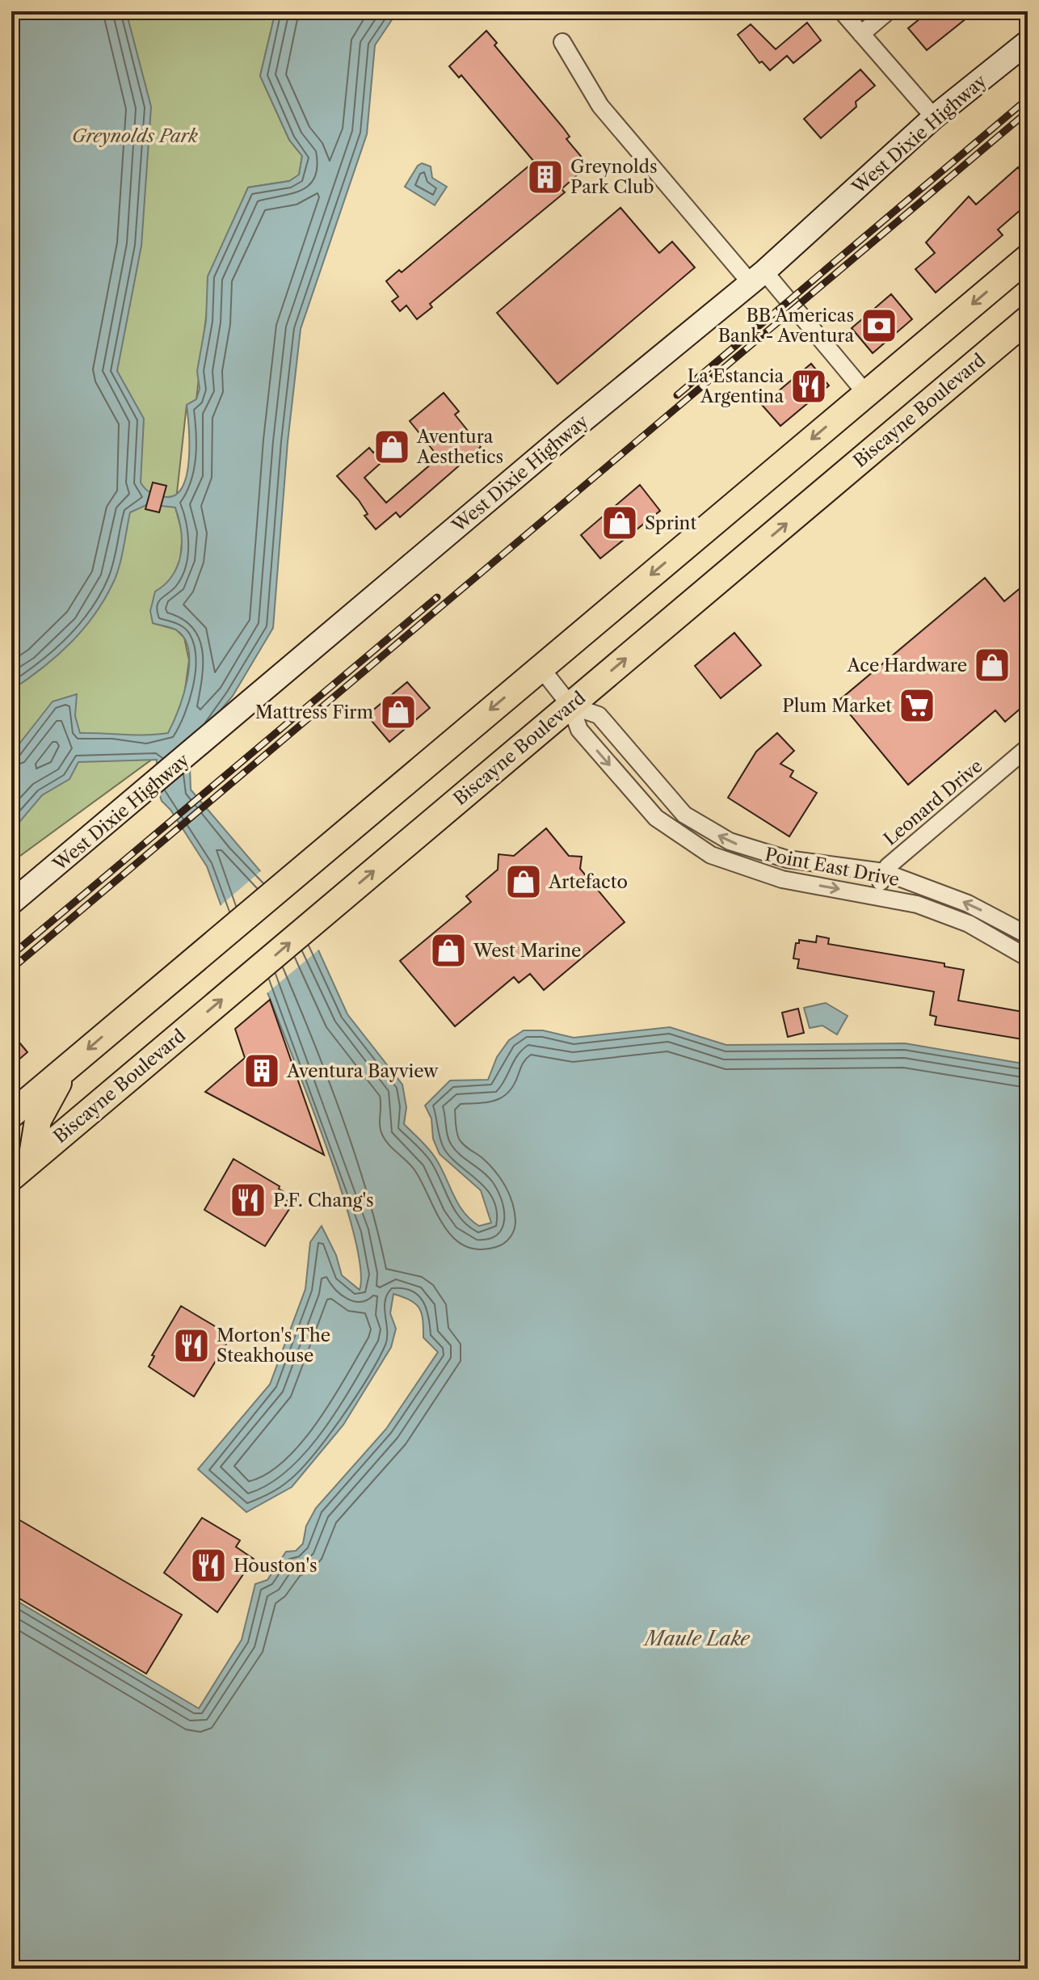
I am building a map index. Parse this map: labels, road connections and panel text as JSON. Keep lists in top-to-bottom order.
{
  "streets": {
    "main road": ["Biscayne Boulevard"],
    "street": ["West Dixie Highway", "Leonard Drive", "Point East Drive"]
  },
  "crossings": [
    ["Biscayne Boulevard", "Point East Drive"],
    ["Leonard Drive", "Point East Drive"]
  ],
  "water": ["Maule Lake"],
  "parks": ["Greynolds Park"],
  "places": {
    "building": ["Greynolds Park Club", "Aventura Bayview"],
    "bank": ["BB Americas Bank - Aventura"],
    "restaurant": [
      "La Estancia Argentina",
      "P.F. Chang's",
      "Morton's The Steakhouse",
      "Houston's"
    ],
    "shop": [
      "Aventura Aesthetics",
      "Sprint",
      "Ace Hardware",
      "Mattress Firm",
      "Artefacto",
      "West Marine"
    ],
    "supermarket": ["Plum Market"]
  }
}
